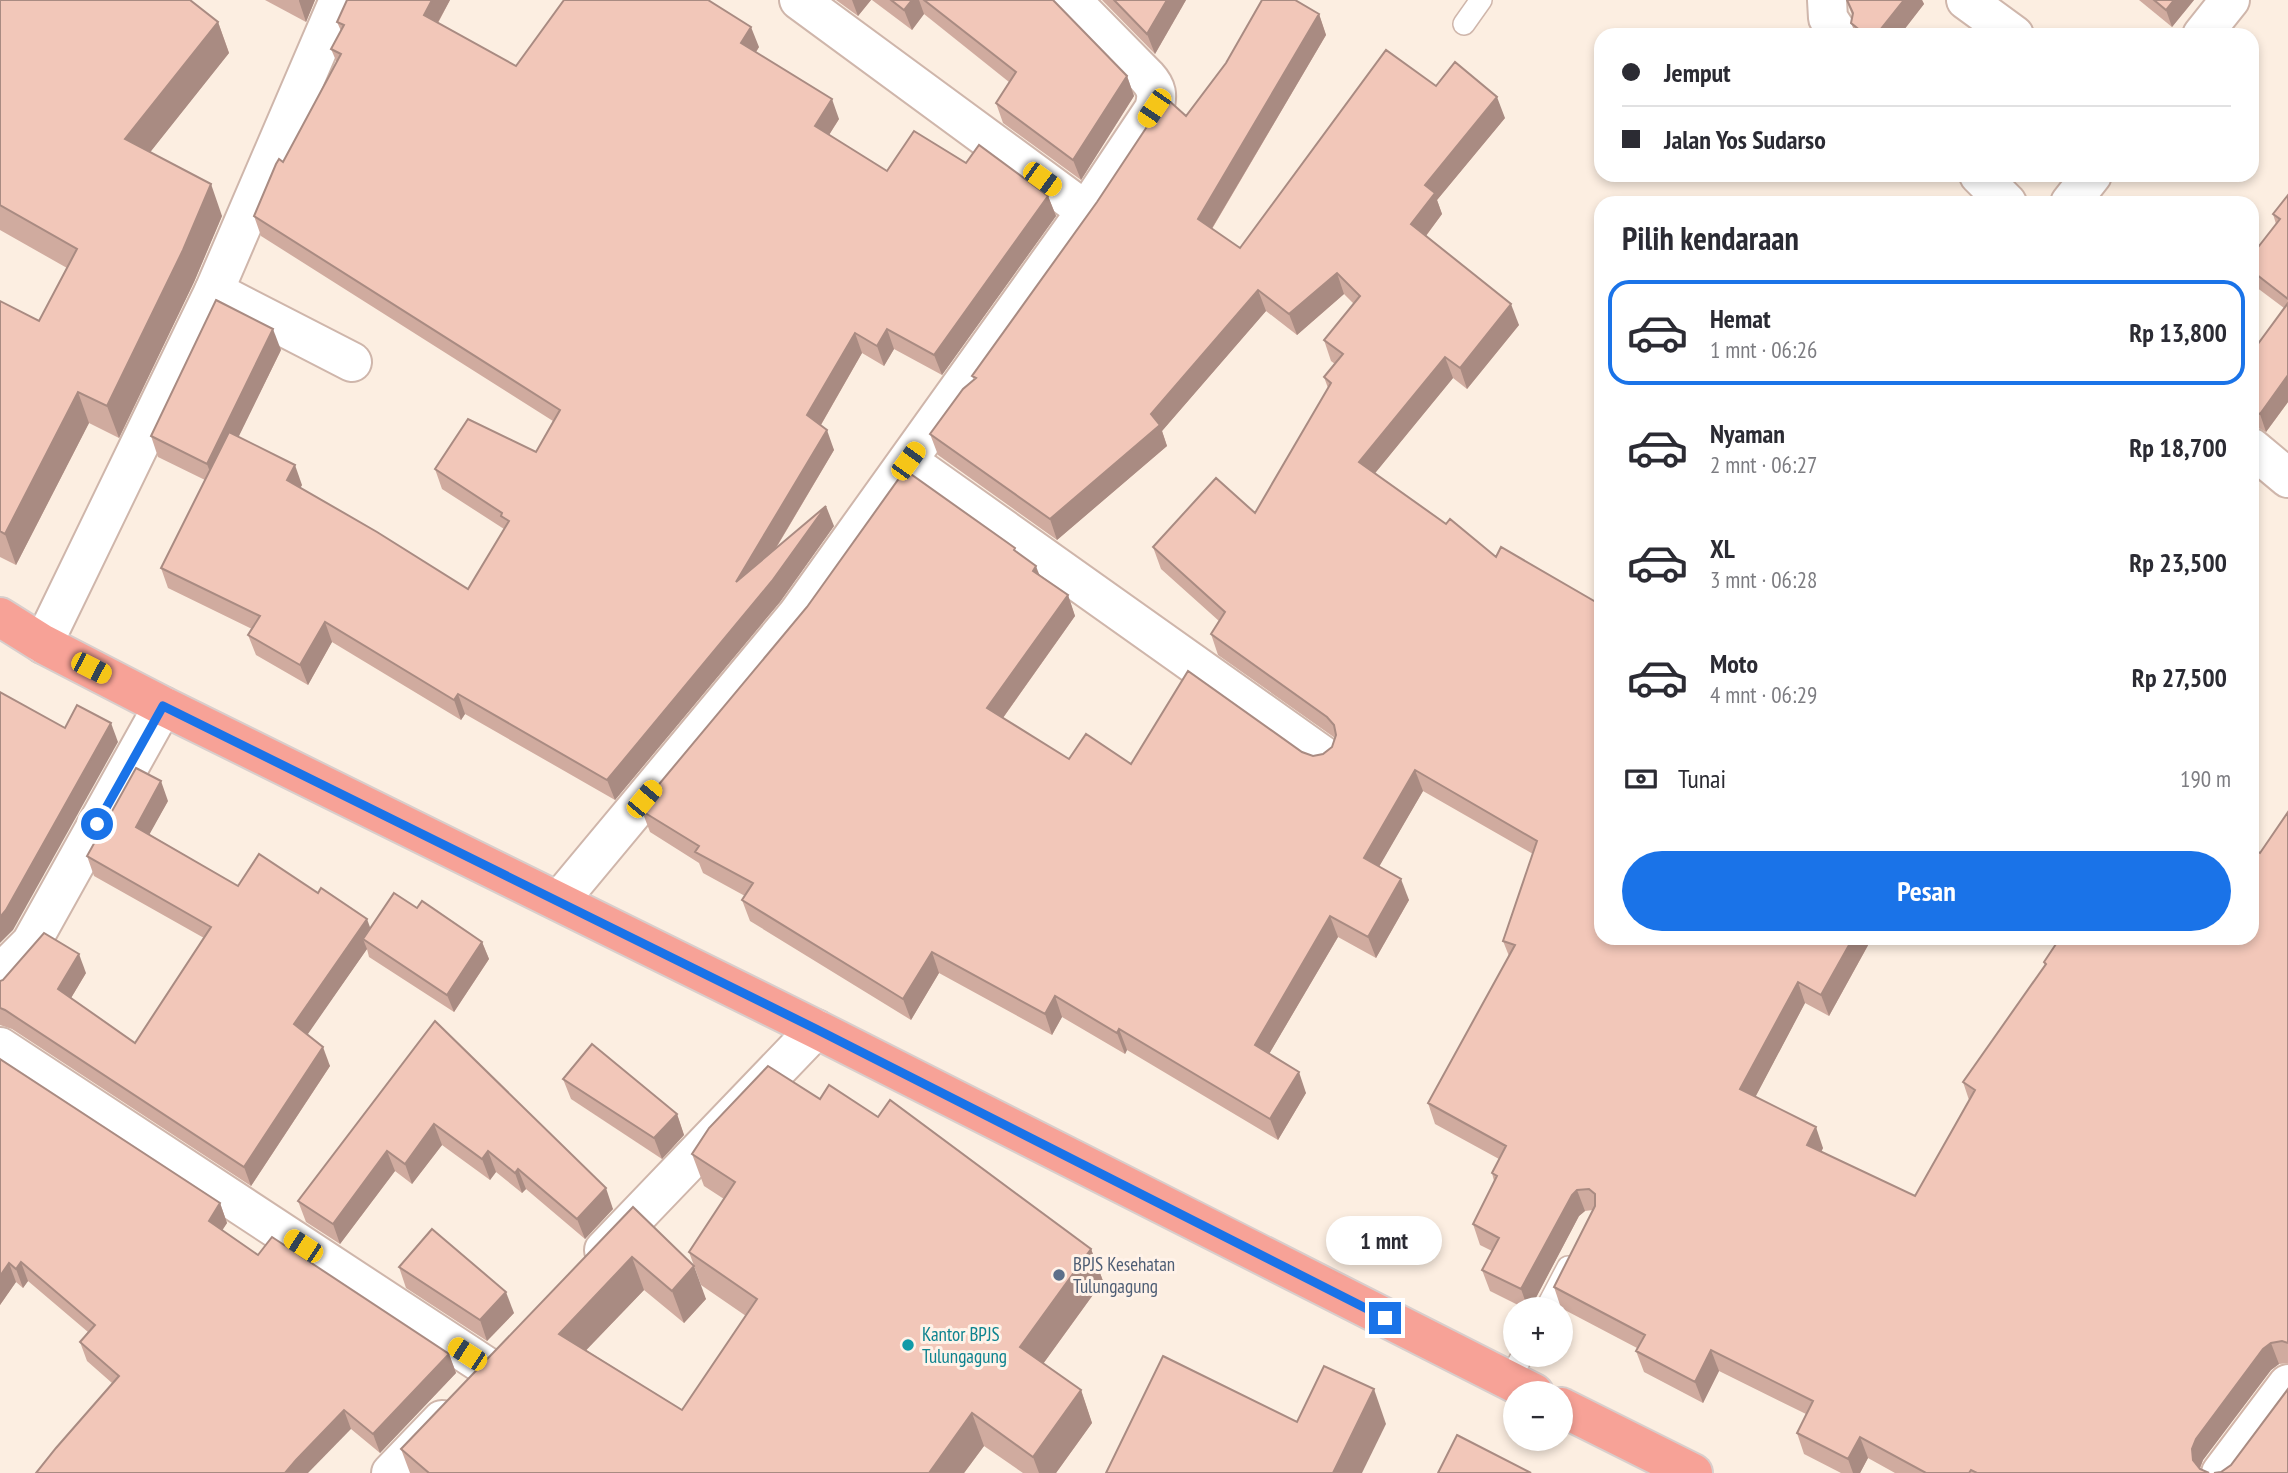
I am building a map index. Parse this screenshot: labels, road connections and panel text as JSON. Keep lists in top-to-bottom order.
{
  "places": ["BPJS Kesehatan Tulungagung", "Kantor BPJS Tulungagung"],
  "page": {
    "banner": ["Jemput", "Jalan Yos Sudarso"],
    "heading": "Pilih kendaraan",
    "list": [
      {
        "name": "Hemat",
        "note": "1 mnt · 06:26",
        "value": "Rp 13,800"
      },
      {
        "name": "Nyaman",
        "note": "2 mnt · 06:27",
        "value": "Rp 18,700"
      },
      {
        "name": "XL",
        "note": "3 mnt · 06:28",
        "value": "Rp 23,500"
      },
      {
        "name": "Moto",
        "note": "4 mnt · 06:29",
        "value": "Rp 27,500"
      }
    ],
    "pay": ["Tunai", "190 m"],
    "buttons": "Pesan",
    "bubble": "1 mnt",
    "map_buttons": ["+", "−"]
  }
}
